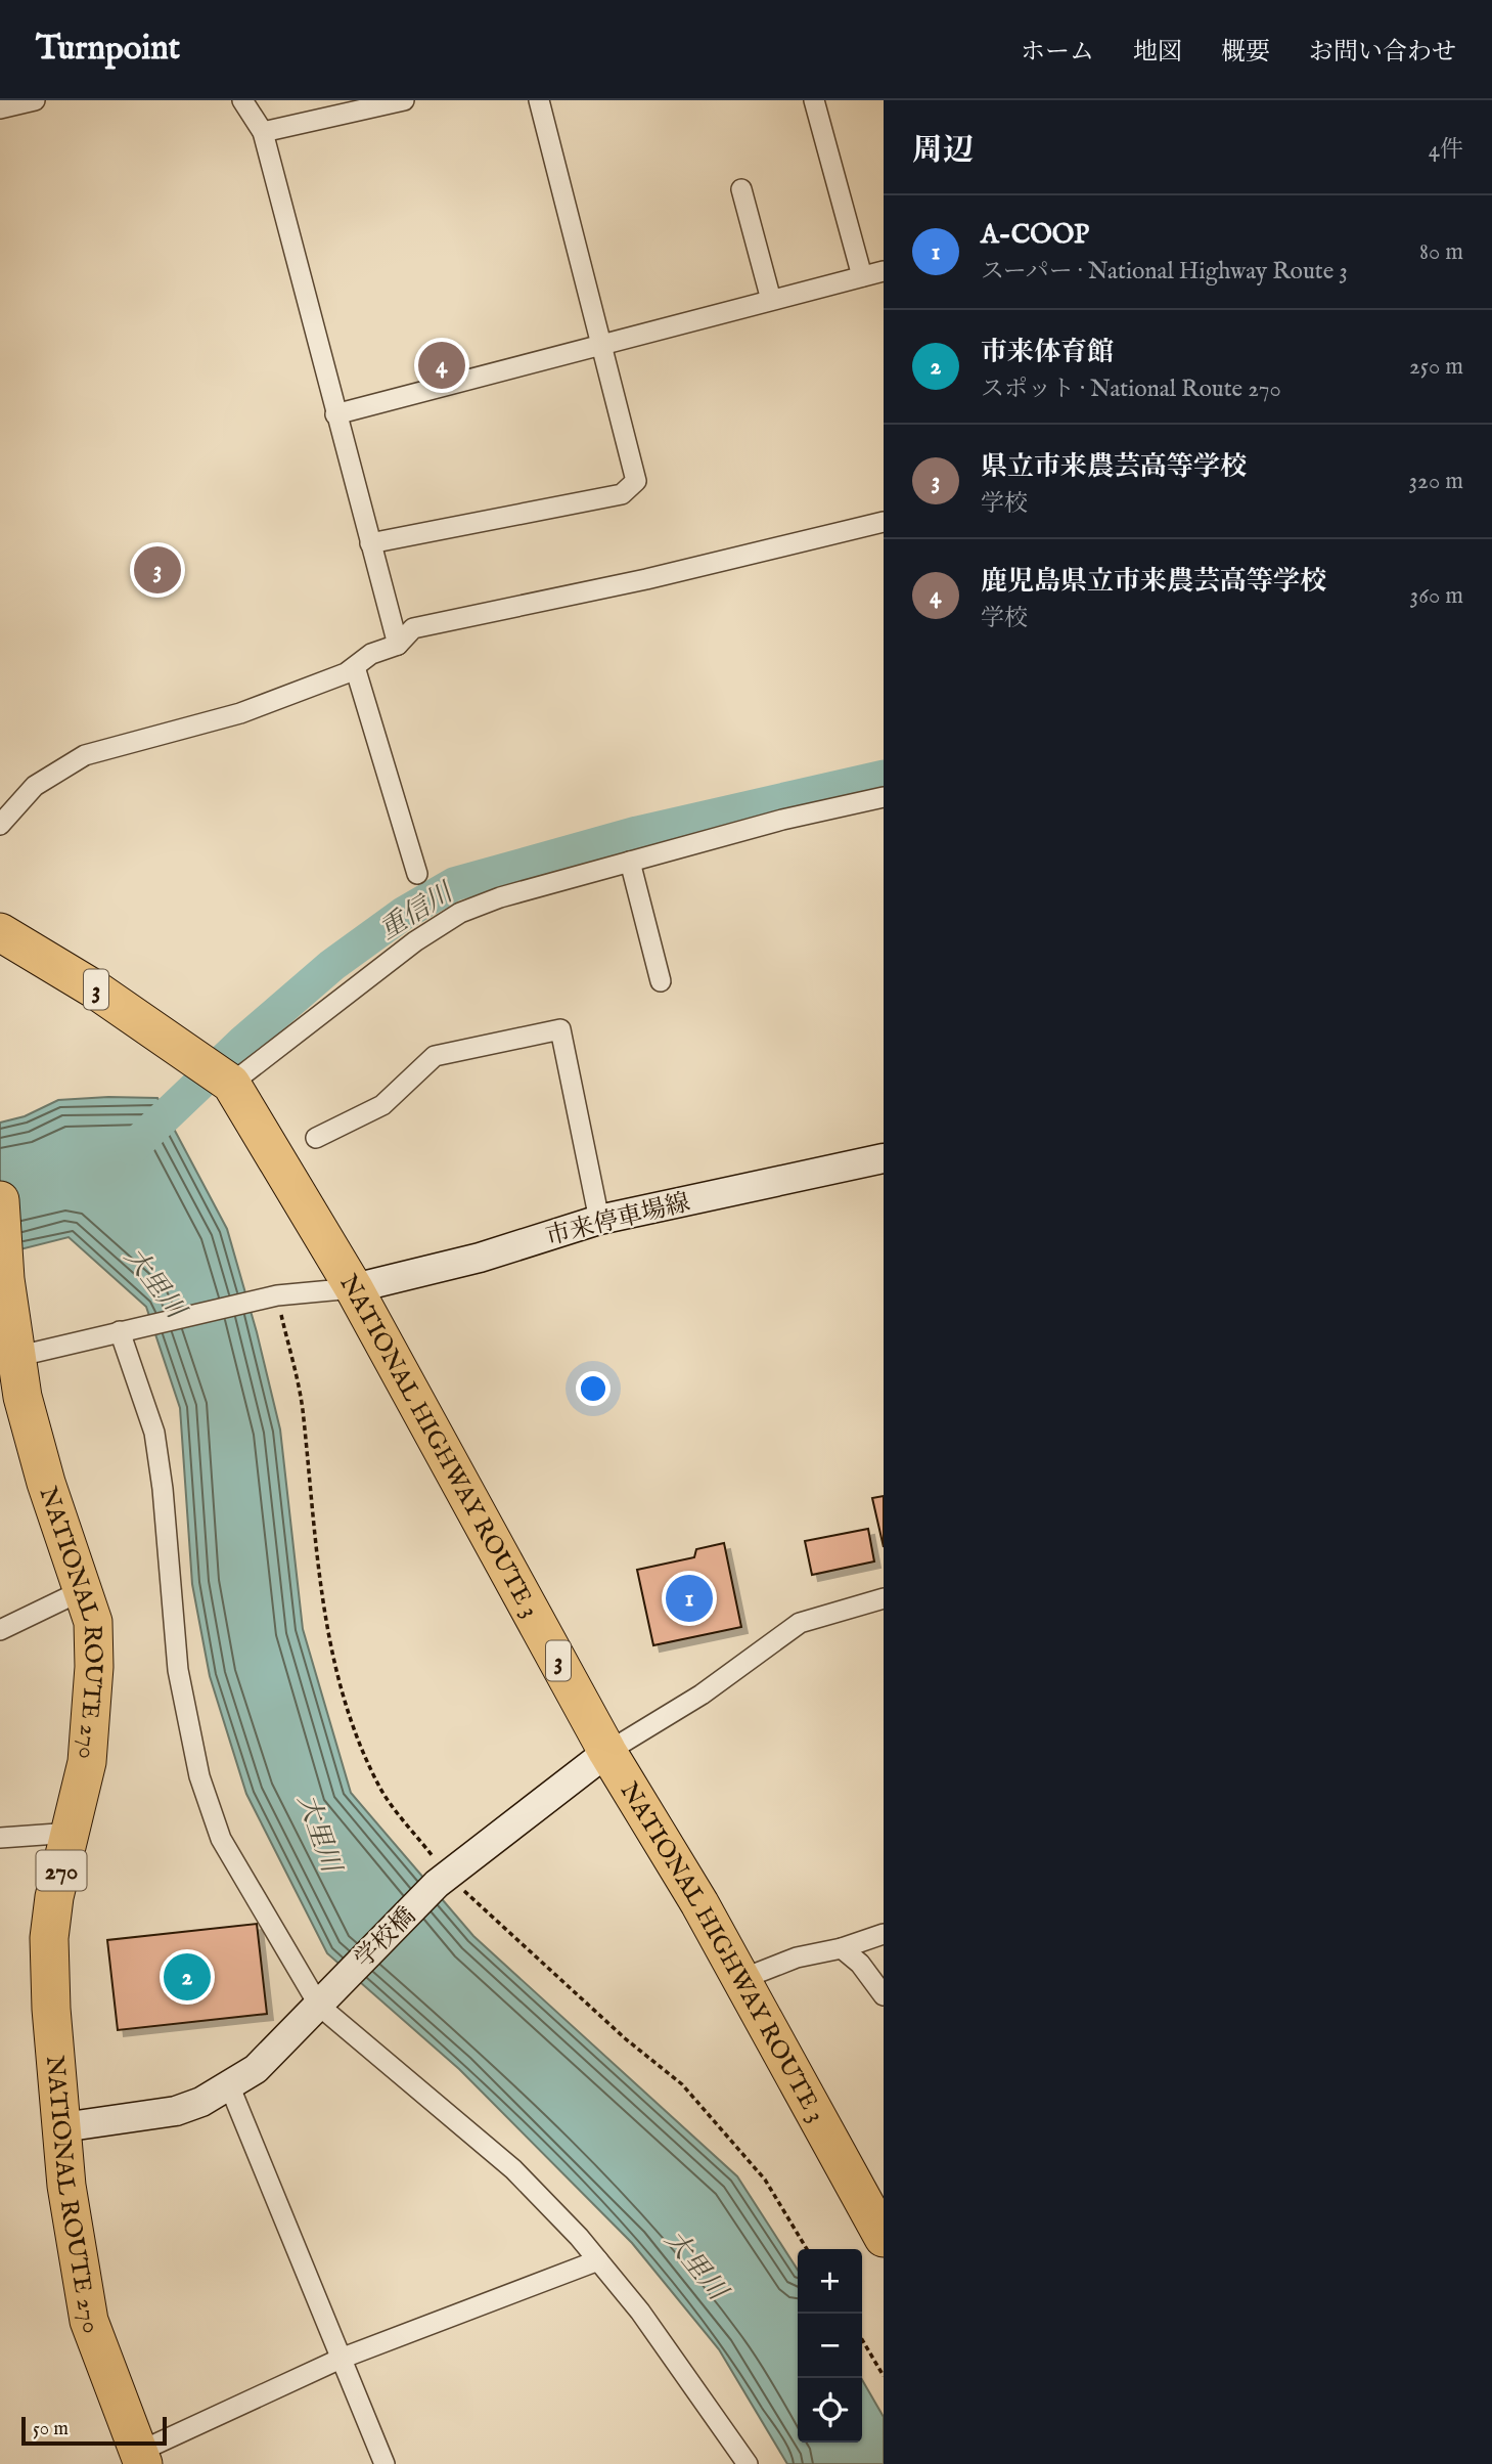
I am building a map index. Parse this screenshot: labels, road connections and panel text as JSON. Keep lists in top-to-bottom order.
{
  "streets": {
    "highway": [
      "3",
      "NATIONAL HIGHWAY ROUTE 3",
      "NATIONAL ROUTE 270",
      "270"
    ],
    "street": ["市来停車場線", "学校橋"]
  },
  "crossings": [
    ["市来停車場線", "NATIONAL HIGHWAY ROUTE 3"],
    ["NATIONAL HIGHWAY ROUTE 3", "学校橋"],
    ["NATIONAL ROUTE 270", "学校橋"]
  ],
  "water": ["重信川", "大里川"],
  "scale_bar": "50 m",
  "page": {
    "header": "Turnpoint",
    "nav": [
      "ホーム",
      "地図",
      "概要",
      "お問い合わせ"
    ],
    "heading": ["周辺", "4件"],
    "list": [
      {
        "mark": "1",
        "name": "A-COOP",
        "note": "スーパー · National Highway Route 3",
        "value": "80 m"
      },
      {
        "mark": "2",
        "name": "市来体育館",
        "note": "スポット · National Route 270",
        "value": "250 m"
      },
      {
        "mark": "3",
        "name": "県立市来農芸高等学校",
        "note": "学校",
        "value": "320 m"
      },
      {
        "mark": "4",
        "name": "鹿児島県立市来農芸高等学校",
        "note": "学校",
        "value": "360 m"
      }
    ],
    "pins": [
      "4",
      "3",
      "1",
      "2"
    ],
    "map_buttons": ["+", "−"],
    "scale": "50 m"
  }
}
